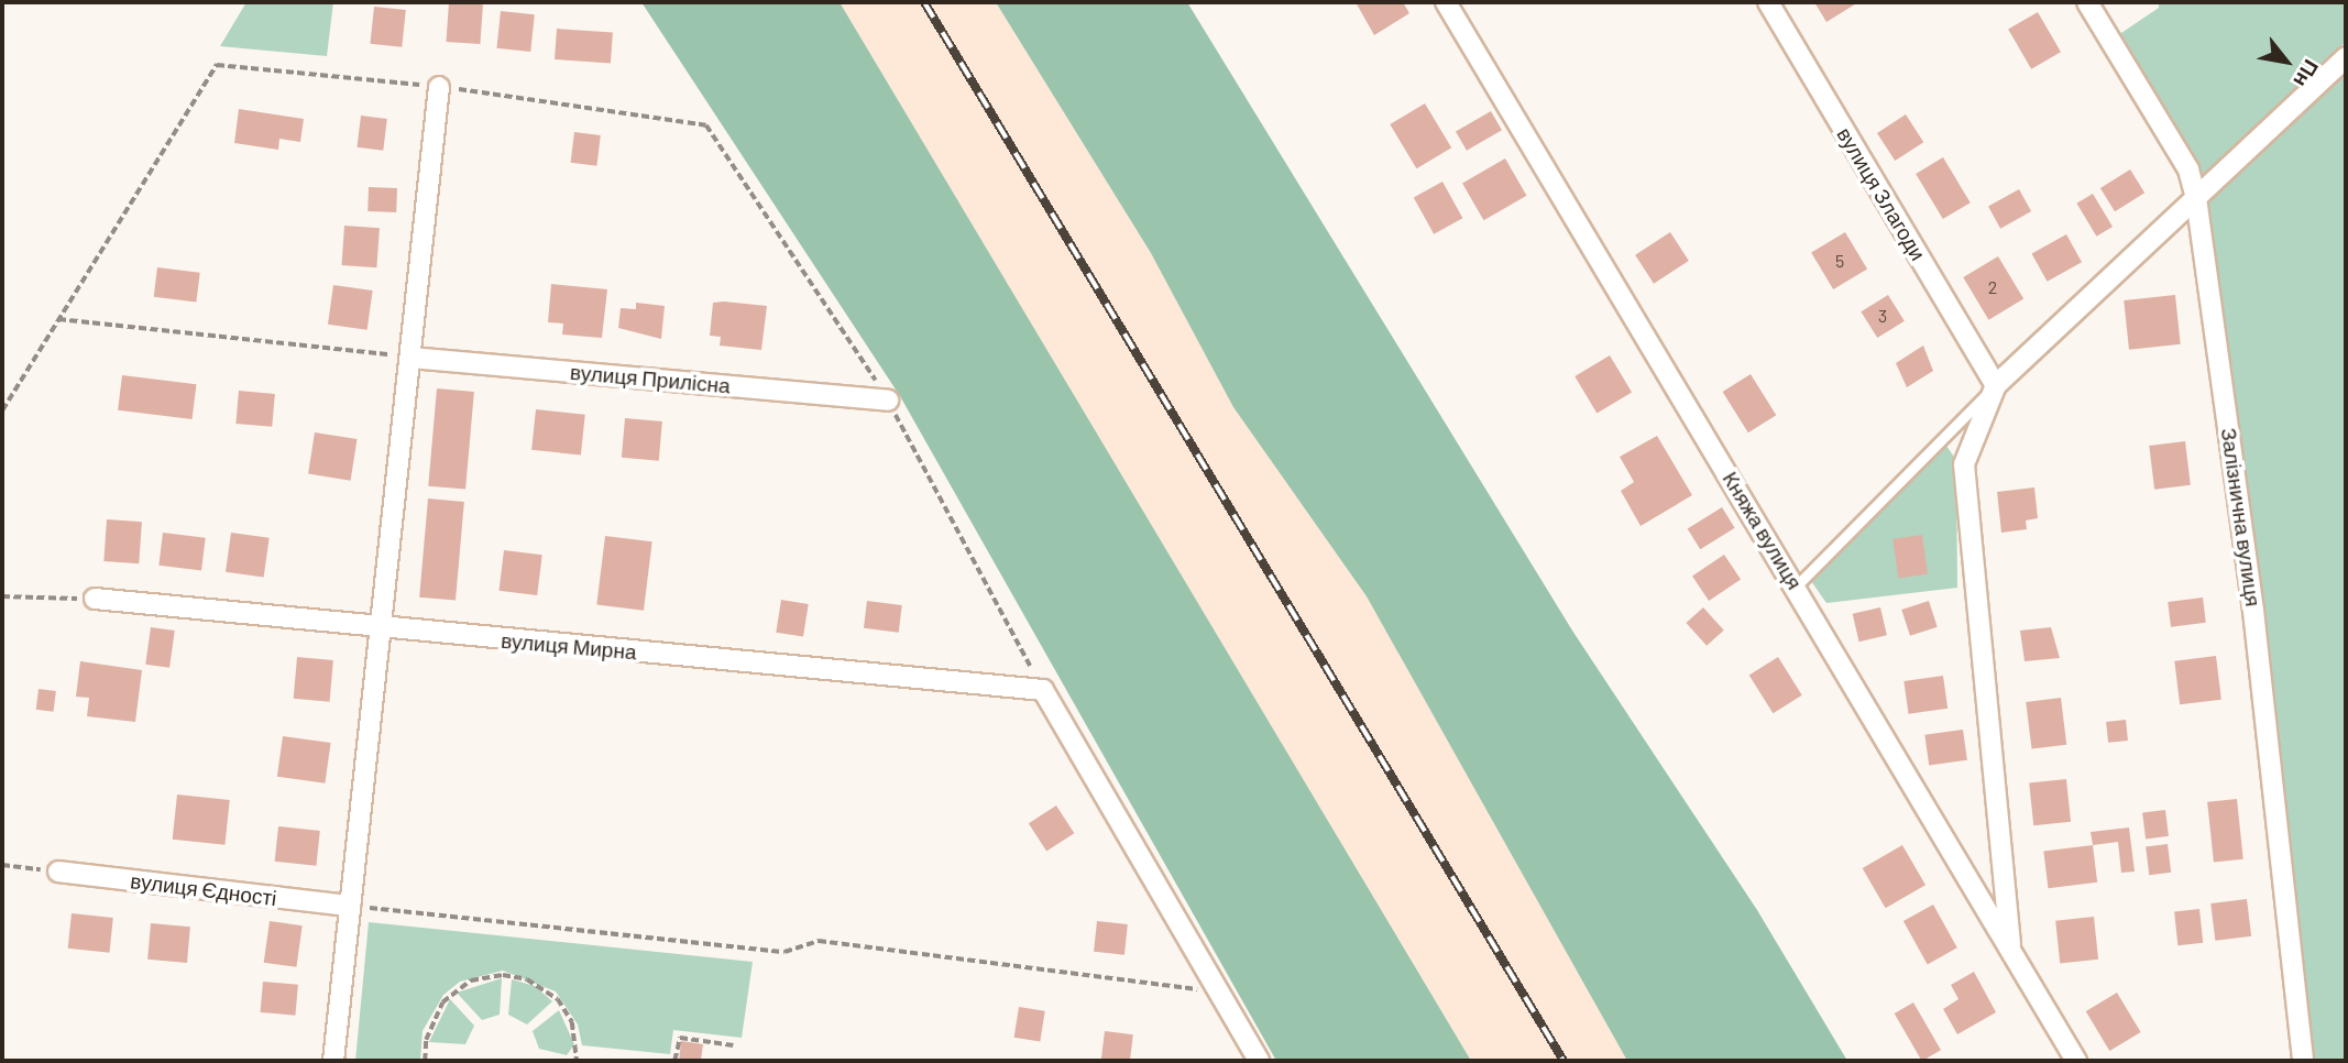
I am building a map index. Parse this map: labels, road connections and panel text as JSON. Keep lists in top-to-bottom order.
{
  "streets": {
    "street": [
      "вулиця Злагоди",
      "вулиця Прилісна",
      "Залізнична вулиця",
      "Княжа вулиця",
      "вулиця Мирна",
      "вулиця Єдності"
    ]
  },
  "house_numbers": ["5", "2", "3"],
  "north": "bottom right"
}
